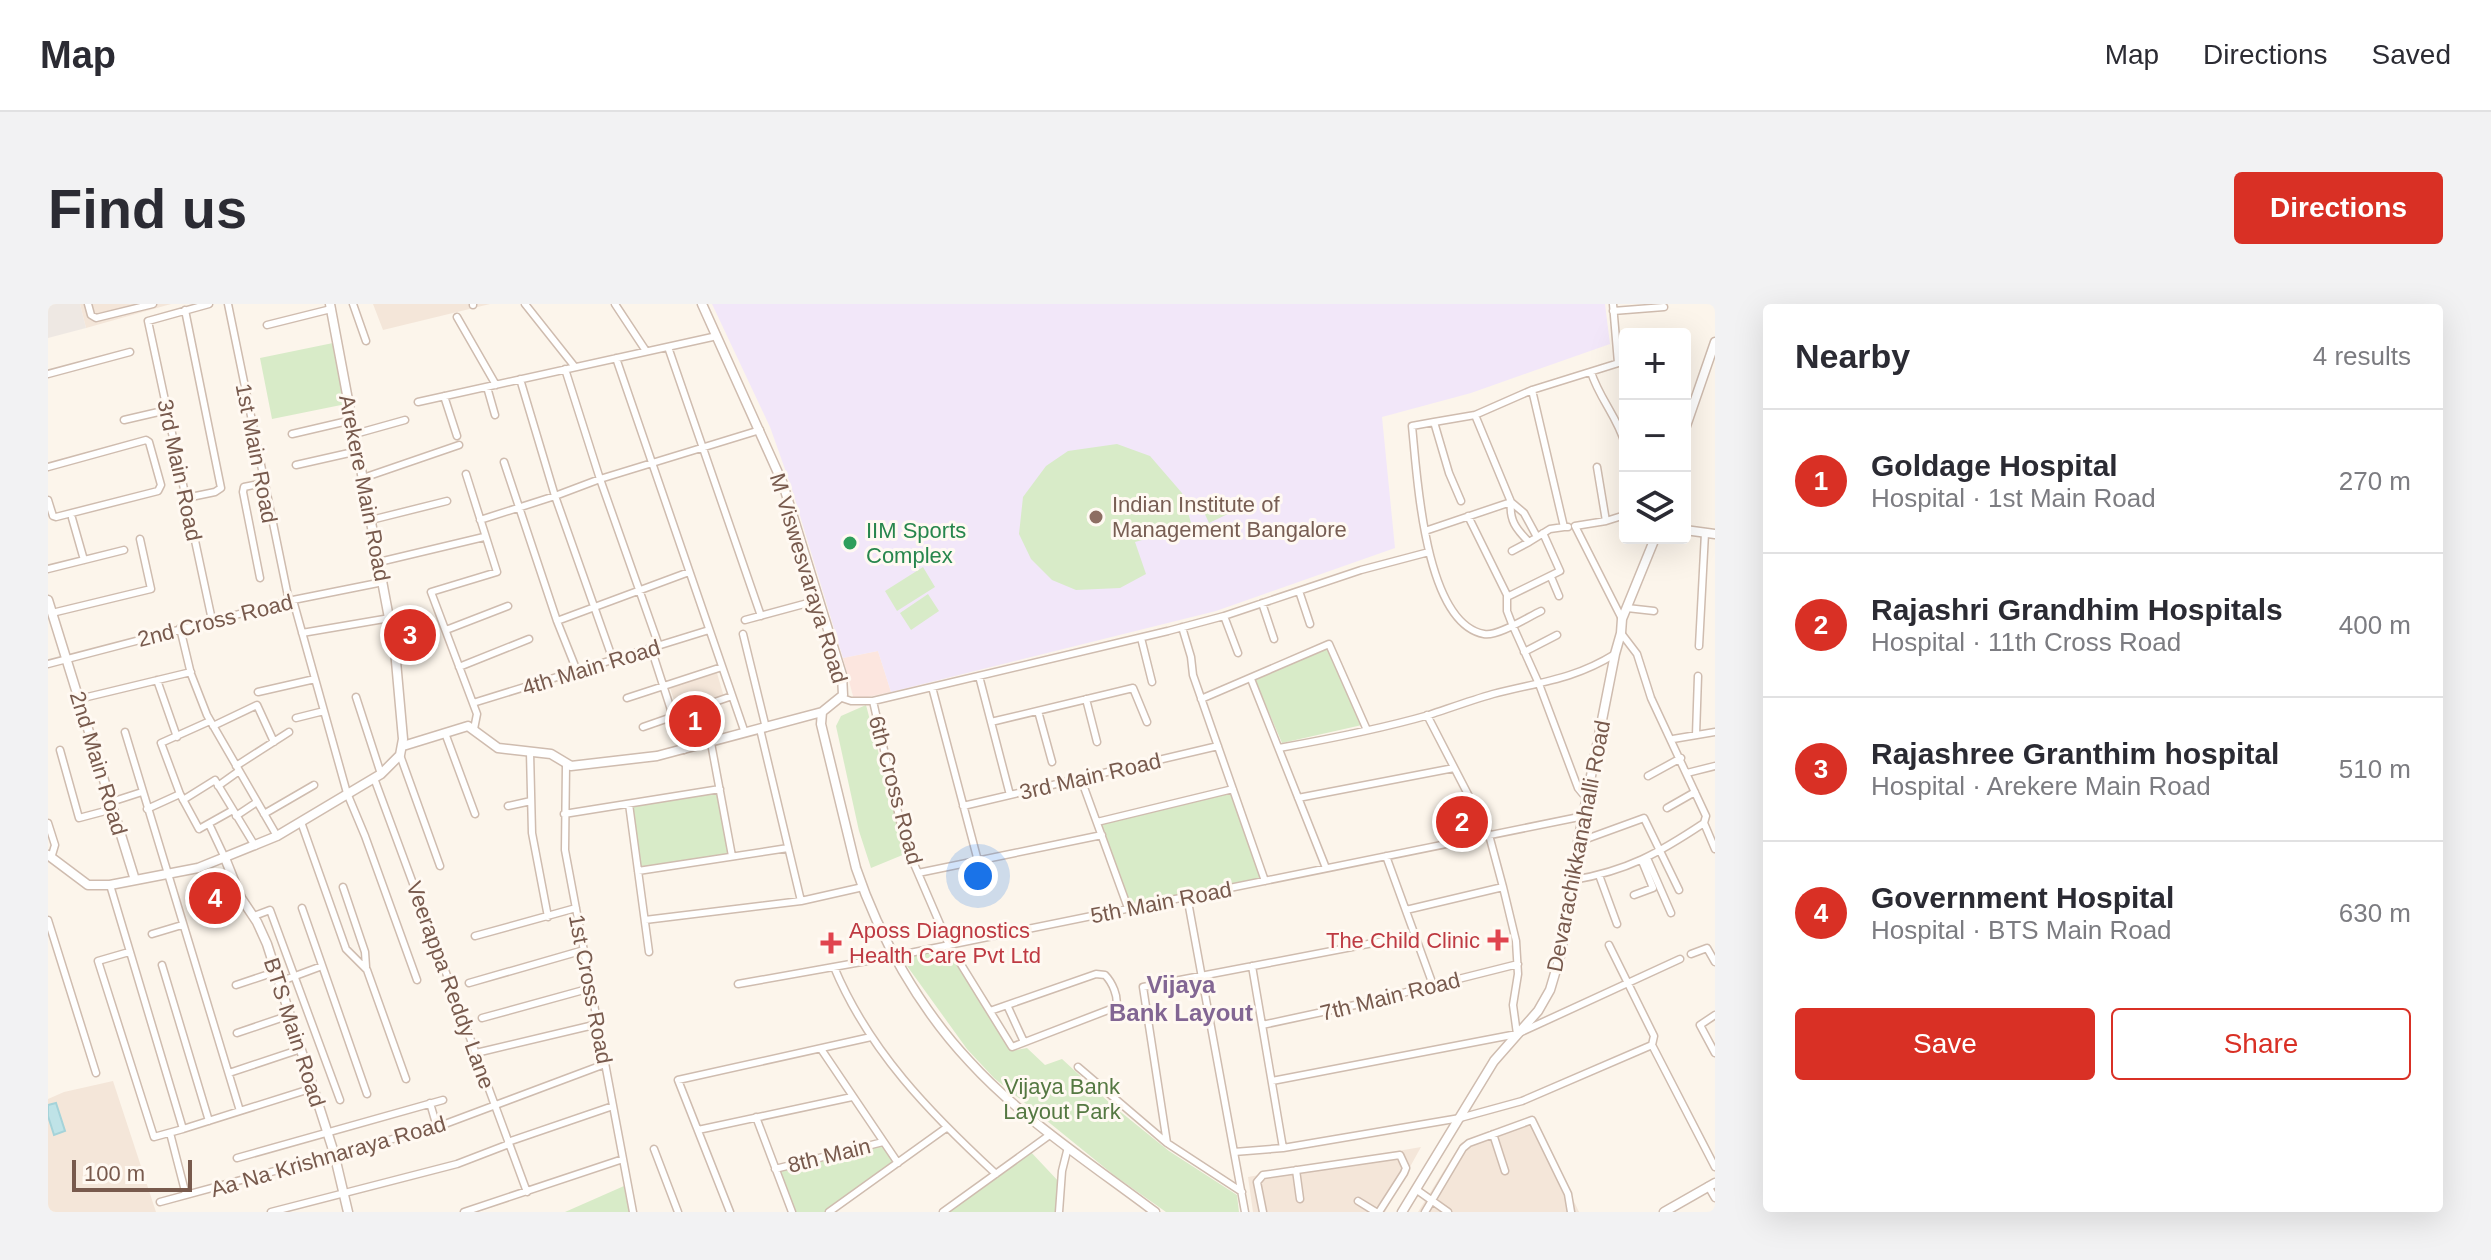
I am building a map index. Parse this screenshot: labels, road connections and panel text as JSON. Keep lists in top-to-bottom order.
{
  "streets": {
    "street": [
      "1st Main Road",
      "3rd Main Road",
      "Arekere Main Road",
      "M Viswesvaraya Road",
      "2nd Cross Road",
      "4th Main Road",
      "2nd Main Road",
      "6th Cross Road",
      "Devarachikkanahalli Road",
      "5th Main Road",
      "Veerappa Reddy Lane",
      "1st Cross Road",
      "7th Main Road",
      "BTS Main Road",
      "8th Main",
      "Aa Na Krishnaraya Road"
    ]
  },
  "crossings": [
    ["1st Main Road", "2nd Cross Road"],
    ["3rd Main Road", "2nd Cross Road"],
    ["Arekere Main Road", "2nd Cross Road"],
    ["M Viswesvaraya Road", "5th Main Road"],
    ["2nd Cross Road", "2nd Main Road"],
    ["6th Cross Road", "5th Main Road"],
    ["Devarachikkanahalli Road", "5th Main Road"],
    ["Veerappa Reddy Lane", "Aa Na Krishnaraya Road"],
    ["1st Cross Road", "Aa Na Krishnaraya Road"],
    ["BTS Main Road", "Aa Na Krishnaraya Road"]
  ],
  "districts": ["Vijaya Bank Layout"],
  "parks": ["Vijaya Bank Layout Park"],
  "places": {
    "other": ["Indian Institute of Management Bangalore", "IIM Sports Complex"],
    "health": ["The Child Clinic", "Aposs Diagnostics Health Care Pvt Ltd"]
  },
  "scale_bar": "100 m",
  "page": {
    "header": "Map",
    "nav": ["Map", "Directions", "Saved"],
    "buttons": [
      "Directions",
      ["Save", "Share"]
    ],
    "title": "Find us",
    "heading": ["Nearby", "4 results"],
    "map_buttons": ["+", "−"],
    "list": [
      {
        "mark": "1",
        "name": "Goldage Hospital",
        "note": "Hospital · 1st Main Road",
        "value": "270 m"
      },
      {
        "mark": "2",
        "name": "Rajashri Grandhim Hospitals",
        "note": "Hospital · 11th Cross Road",
        "value": "400 m"
      },
      {
        "mark": "3",
        "name": "Rajashree Granthim hospital",
        "note": "Hospital · Arekere Main Road",
        "value": "510 m"
      },
      {
        "mark": "4",
        "name": "Government Hospital",
        "note": "Hospital · BTS Main Road",
        "value": "630 m"
      }
    ],
    "pins": [
      "3",
      "1",
      "2",
      "4"
    ],
    "scale": "100 m"
  }
}
